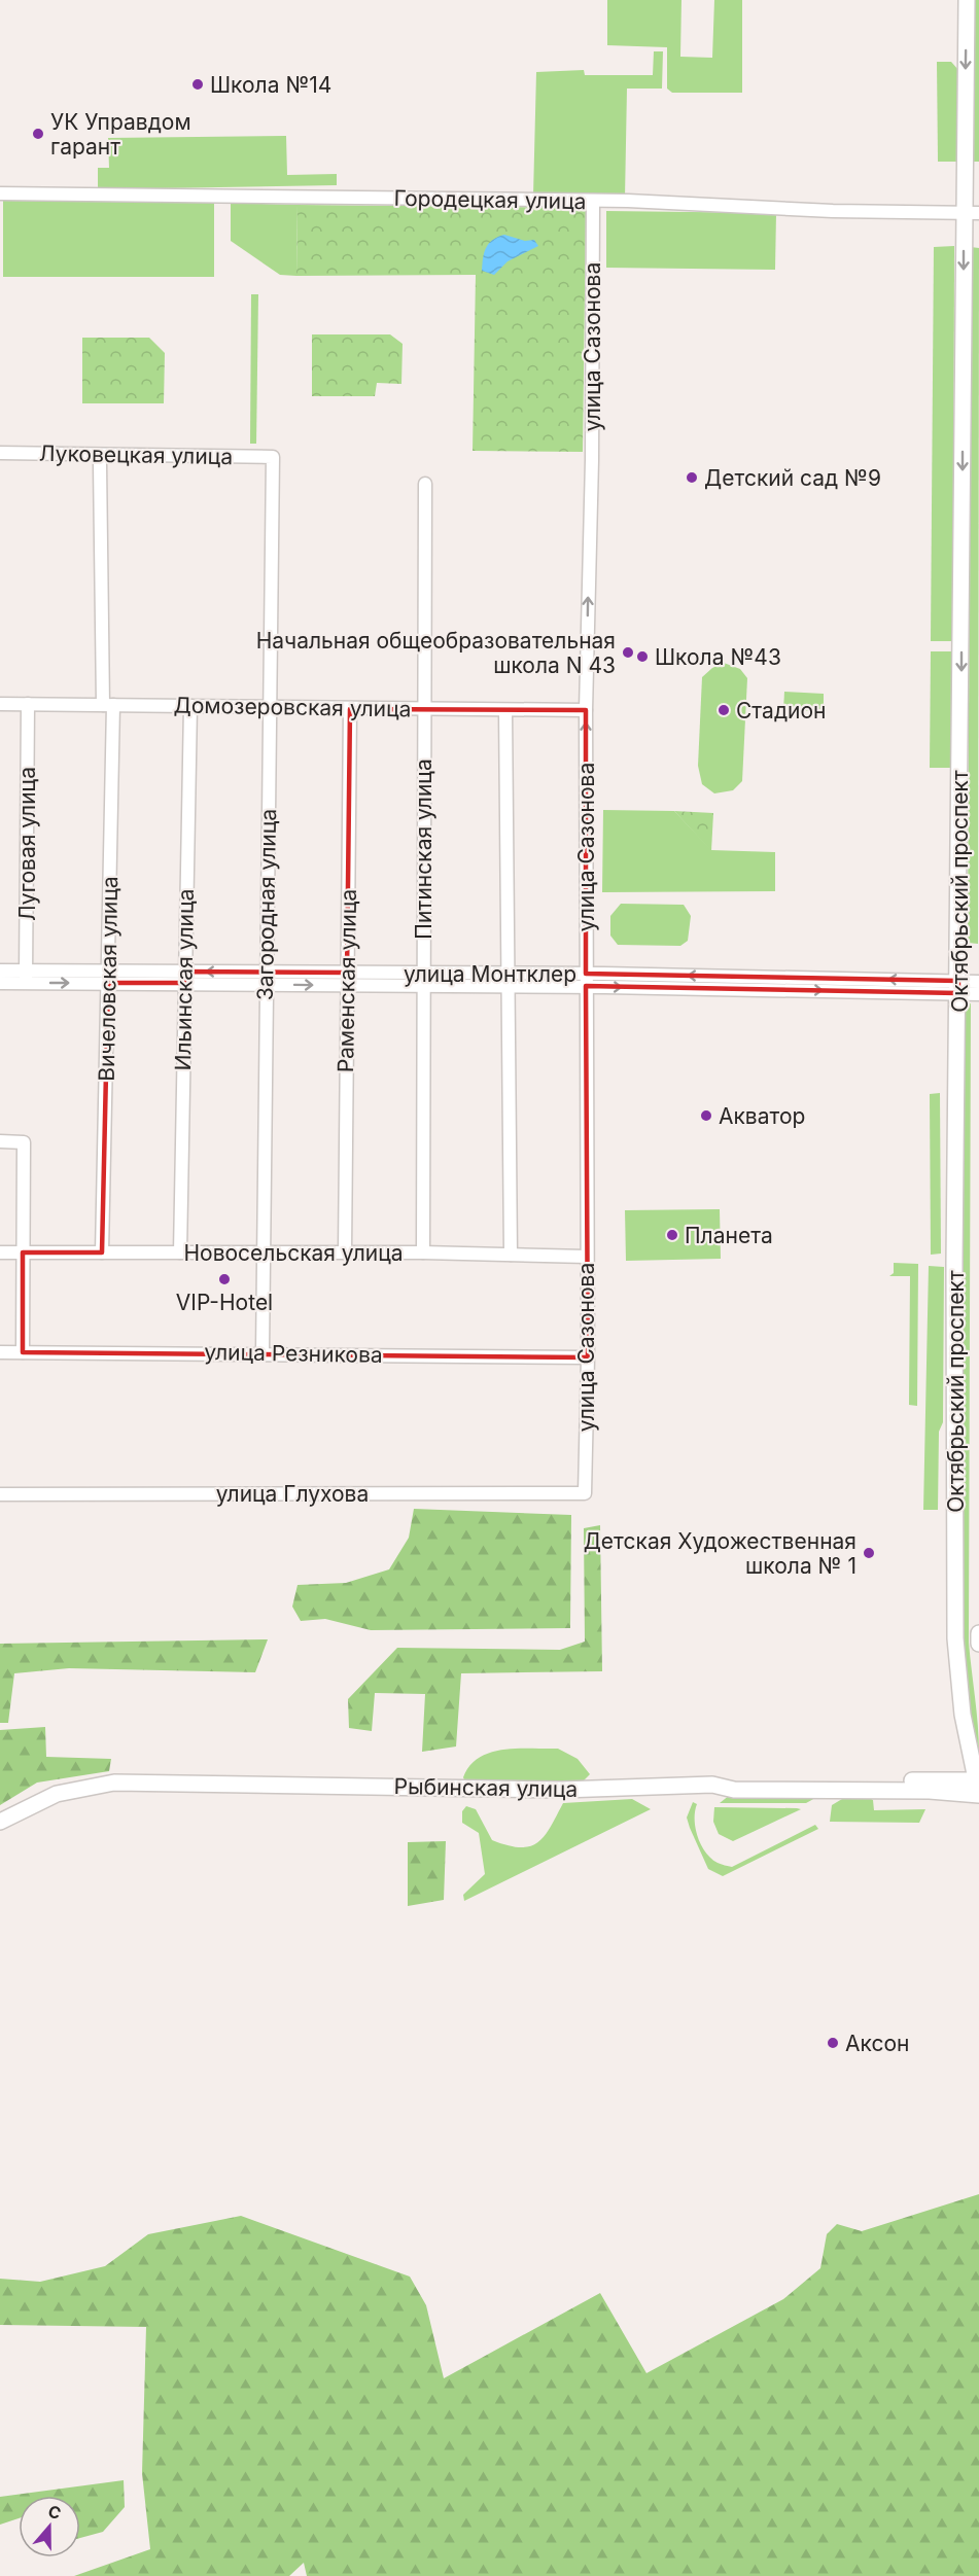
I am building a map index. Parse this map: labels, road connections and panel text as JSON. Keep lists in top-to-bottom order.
{
  "streets": {
    "main road": ["Октябрьский проспект", "Рыбинская улица"],
    "street": [
      "Городецкая улица",
      "улица Сазонова",
      "Луковецкая улица",
      "Домозеровская улица",
      "Луговая улица",
      "Питинская улица",
      "Загородная улица",
      "улица Монтклер",
      "Вичеловская улица",
      "Ильинская улица",
      "Раменская улица",
      "Новосельская улица",
      "улица Резникова",
      "улица Глухова"
    ]
  },
  "crossings": [
    ["Городецкая улица", "улица Сазонова"],
    ["Городецкая улица", "Октябрьский проспект"],
    ["улица Сазонова", "Домозеровская улица"],
    ["улица Сазонова", "улица Монтклер"],
    ["улица Сазонова", "Новосельская улица"],
    ["улица Сазонова", "улица Резникова"],
    ["улица Сазонова", "улица Глухова"],
    ["Луковецкая улица", "Загородная улица"],
    ["Домозеровская улица", "Луговая улица"],
    ["Домозеровская улица", "Питинская улица"],
    ["Домозеровская улица", "Загородная улица"],
    ["Домозеровская улица", "Вичеловская улица"],
    ["Домозеровская улица", "Ильинская улица"],
    ["Домозеровская улица", "Раменская улица"],
    ["Луговая улица", "улица Монтклер"],
    ["Питинская улица", "улица Монтклер"],
    ["Питинская улица", "Новосельская улица"],
    ["Октябрьский проспект", "улица Монтклер"],
    ["Октябрьский проспект", "Рыбинская улица"],
    ["Загородная улица", "улица Монтклер"],
    ["Загородная улица", "Новосельская улица"],
    ["Загородная улица", "улица Резникова"],
    ["улица Монтклер", "Вичеловская улица"],
    ["улица Монтклер", "Ильинская улица"],
    ["улица Монтклер", "Раменская улица"],
    ["Вичеловская улица", "Новосельская улица"],
    ["Ильинская улица", "Новосельская улица"],
    ["Раменская улица", "Новосельская улица"]
  ],
  "one_way": ["Октябрьский проспект"],
  "places": [
    "Школа №14",
    "УК Управдом гарант",
    "Детский сад №9",
    "Начальная общеобразовательная школа N 43",
    "Школа №43",
    "Стадион",
    "Акватор",
    "Планета",
    "VIP-Hotel",
    "Детская Художественная школа № 1",
    "Аксон"
  ],
  "north": "top"
}
